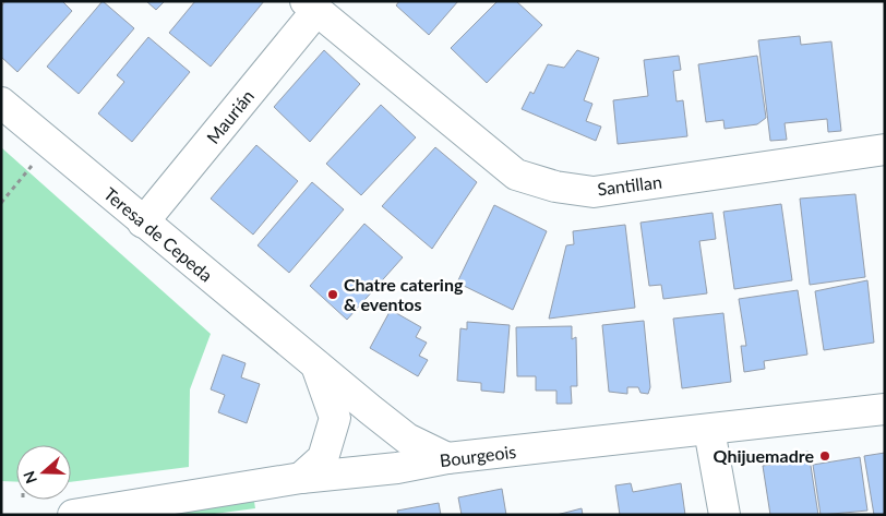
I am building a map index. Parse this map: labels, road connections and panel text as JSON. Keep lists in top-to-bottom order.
{
  "streets": {
    "street": [
      "Maurián",
      "Santillan",
      "Teresa de Cepeda",
      "Bourgeois"
    ]
  },
  "crossings": [
    ["Maurián", "Santillan"],
    ["Maurián", "Teresa de Cepeda"],
    ["Teresa de Cepeda", "Bourgeois"]
  ],
  "places": ["Chatre catering & eventos", "Qhijuemadre"],
  "north": "left"
}
